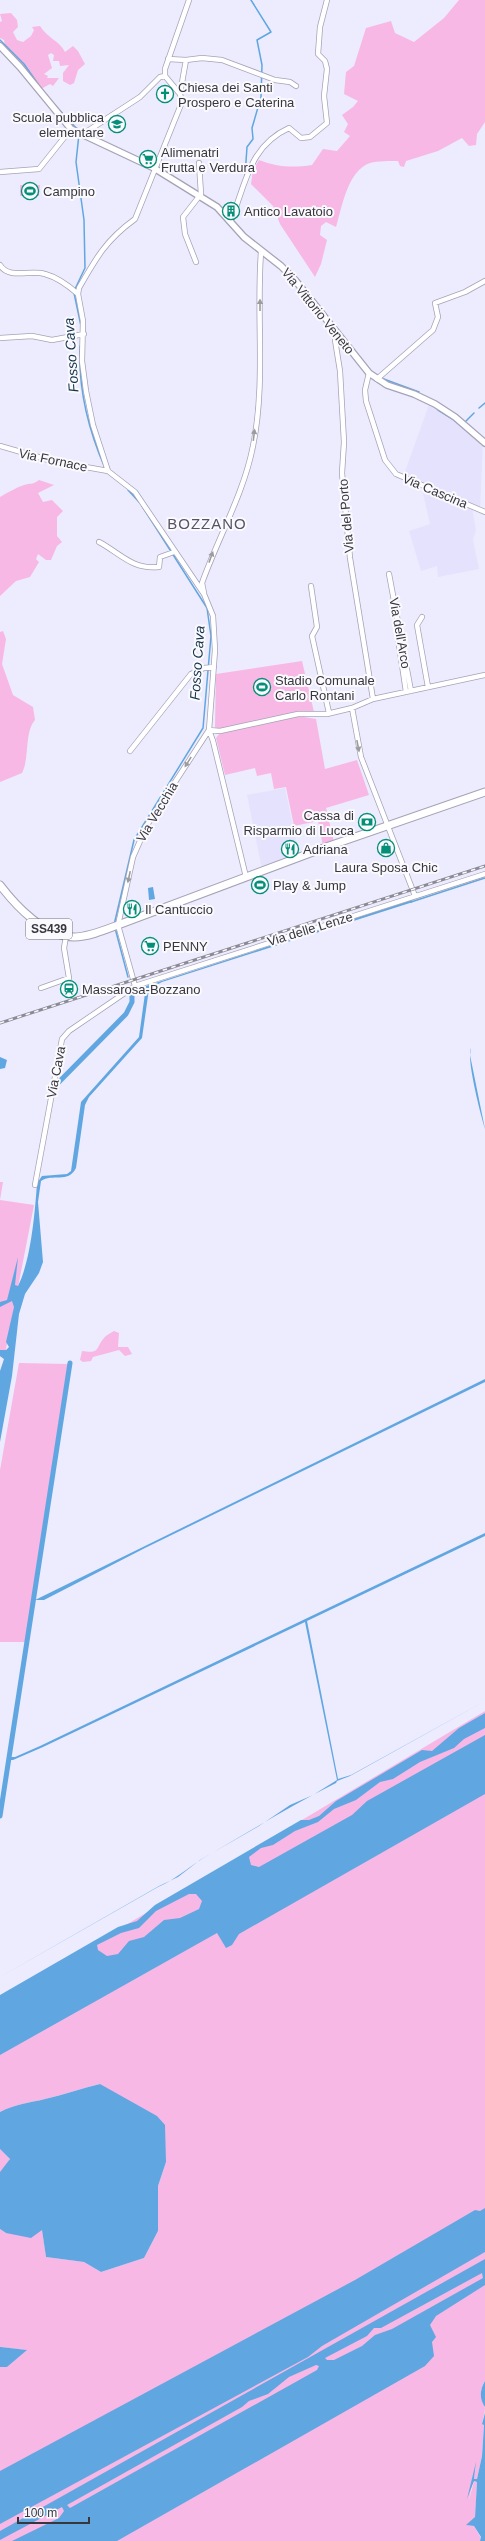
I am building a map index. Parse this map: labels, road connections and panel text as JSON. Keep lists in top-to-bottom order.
{
  "streets": {
    "main road": ["SS439"],
    "street": [
      "Via Vittorio Veneto",
      "Via Fornace",
      "Via Cascina",
      "Via del Porto",
      "Via dell'Arco",
      "Via Vecchia",
      "Via delle Lenze",
      "Via Cava"
    ]
  },
  "crossings": [
    ["Via Vittorio Veneto", "Via Cascina"],
    ["Via Vittorio Veneto", "Via del Porto"],
    ["Via Vecchia", "SS439"],
    ["Via delle Lenze", "Via Cava"]
  ],
  "one_way": ["Via Vecchia"],
  "districts": ["BOZZANO"],
  "water": ["Fosso Cava"],
  "places": {
    "church": ["Chiesa dei Santi Prospero e Caterina"],
    "school or university": ["Scuola pubblica elementare"],
    "supermarket": ["Alimenatri Frutta e Verdura", "PENNY"],
    "sports": ["Campino", "Stadio Comunale Carlo Rontani", "Play & Jump"],
    "building": ["Antico Lavatoio"],
    "bank": ["Cassa di Risparmio di Lucca"],
    "shop": ["Laura Sposa Chic"],
    "restaurant": ["Adriana", "Il Cantuccio"],
    "station": ["Massarosa-Bozzano"]
  },
  "scale_bar": "100 m"
}
